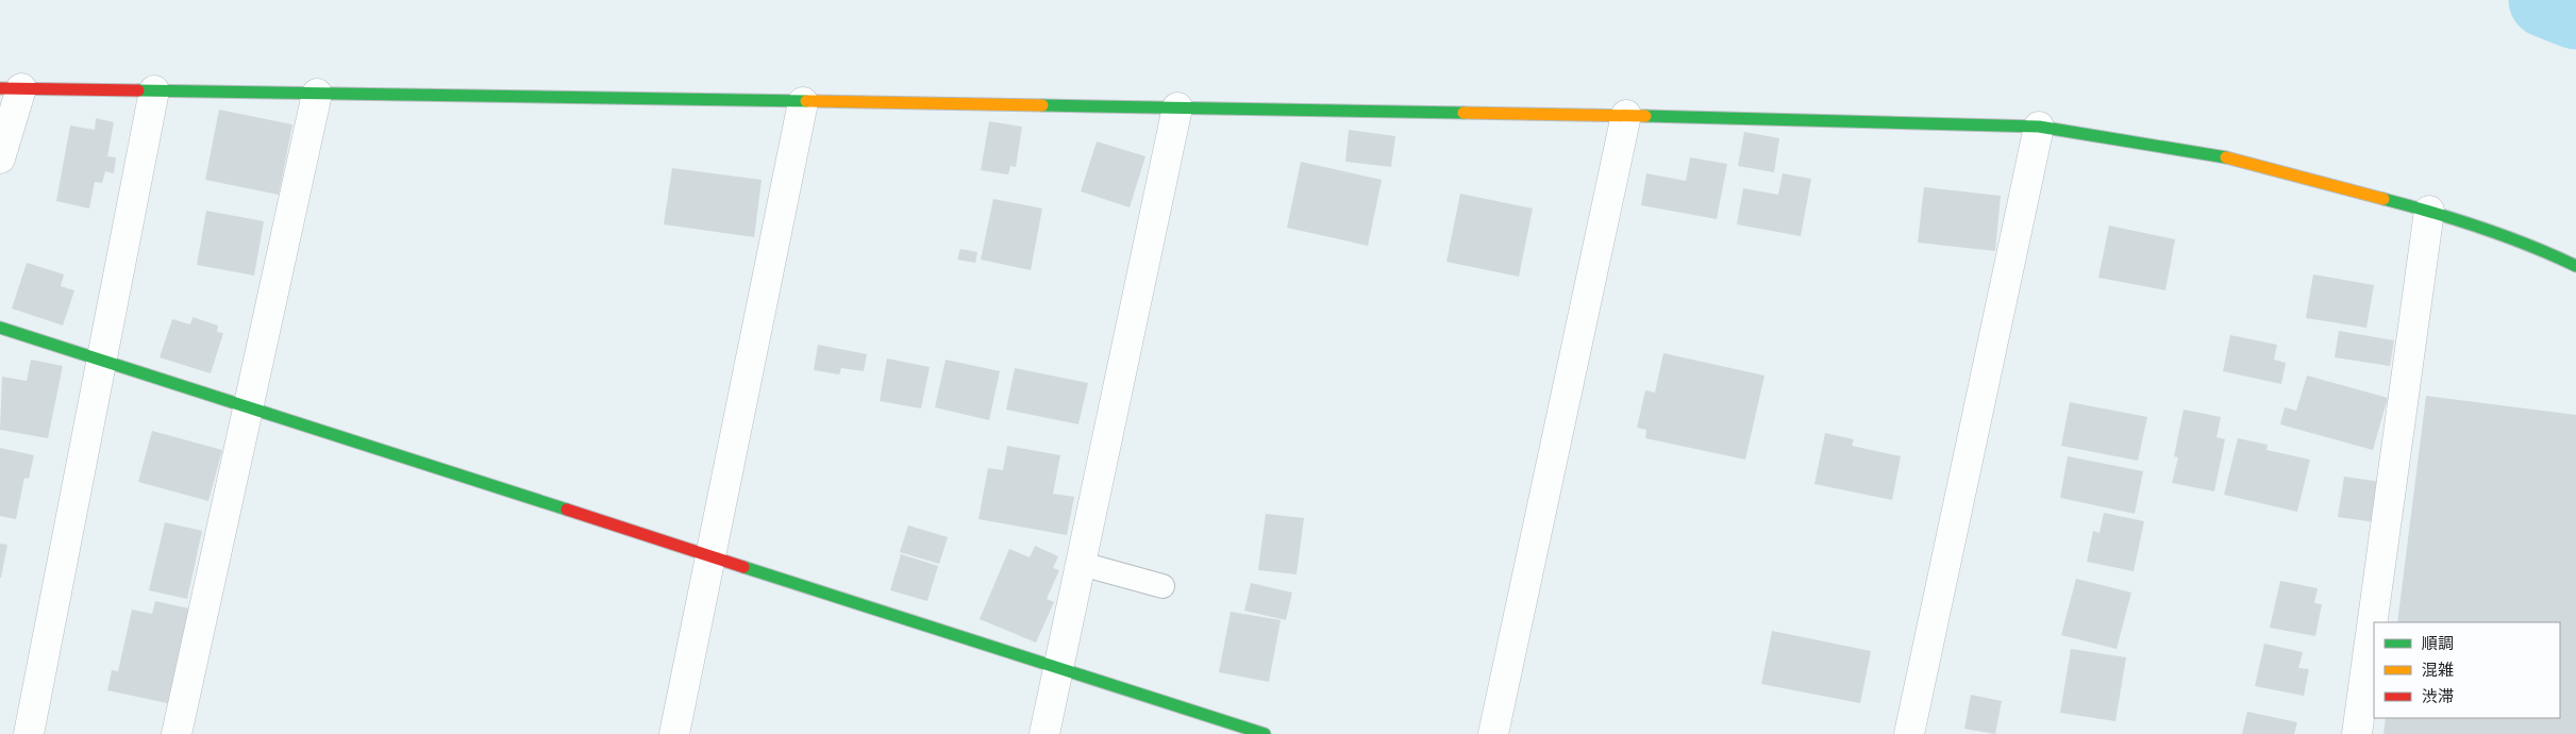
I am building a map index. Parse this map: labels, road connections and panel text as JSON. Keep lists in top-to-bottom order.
{
  "legend": ["順調", "混雑", "渋滞"]
}
